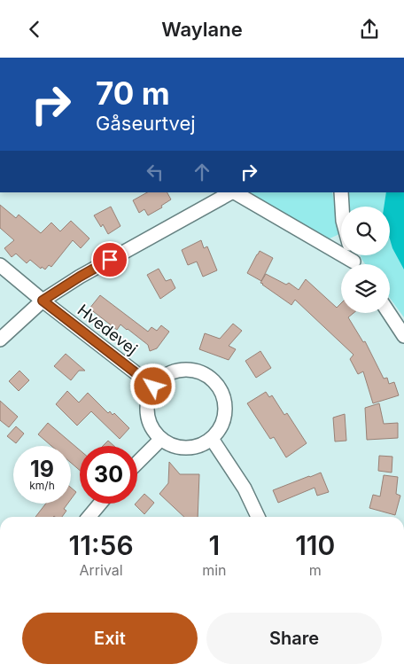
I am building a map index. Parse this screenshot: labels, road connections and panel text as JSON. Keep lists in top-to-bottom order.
{
  "streets": {
    "street": ["Hvedevej"]
  },
  "page": {
    "header": "Waylane",
    "turn": ["70 m", "Gåseurtvej"],
    "speed": "19 km/h",
    "limit": "30",
    "eta": [
      "11:56",
      "Arrival",
      "1",
      "min",
      "110",
      "m"
    ],
    "buttons": ["Exit", "Share"]
  }
}
